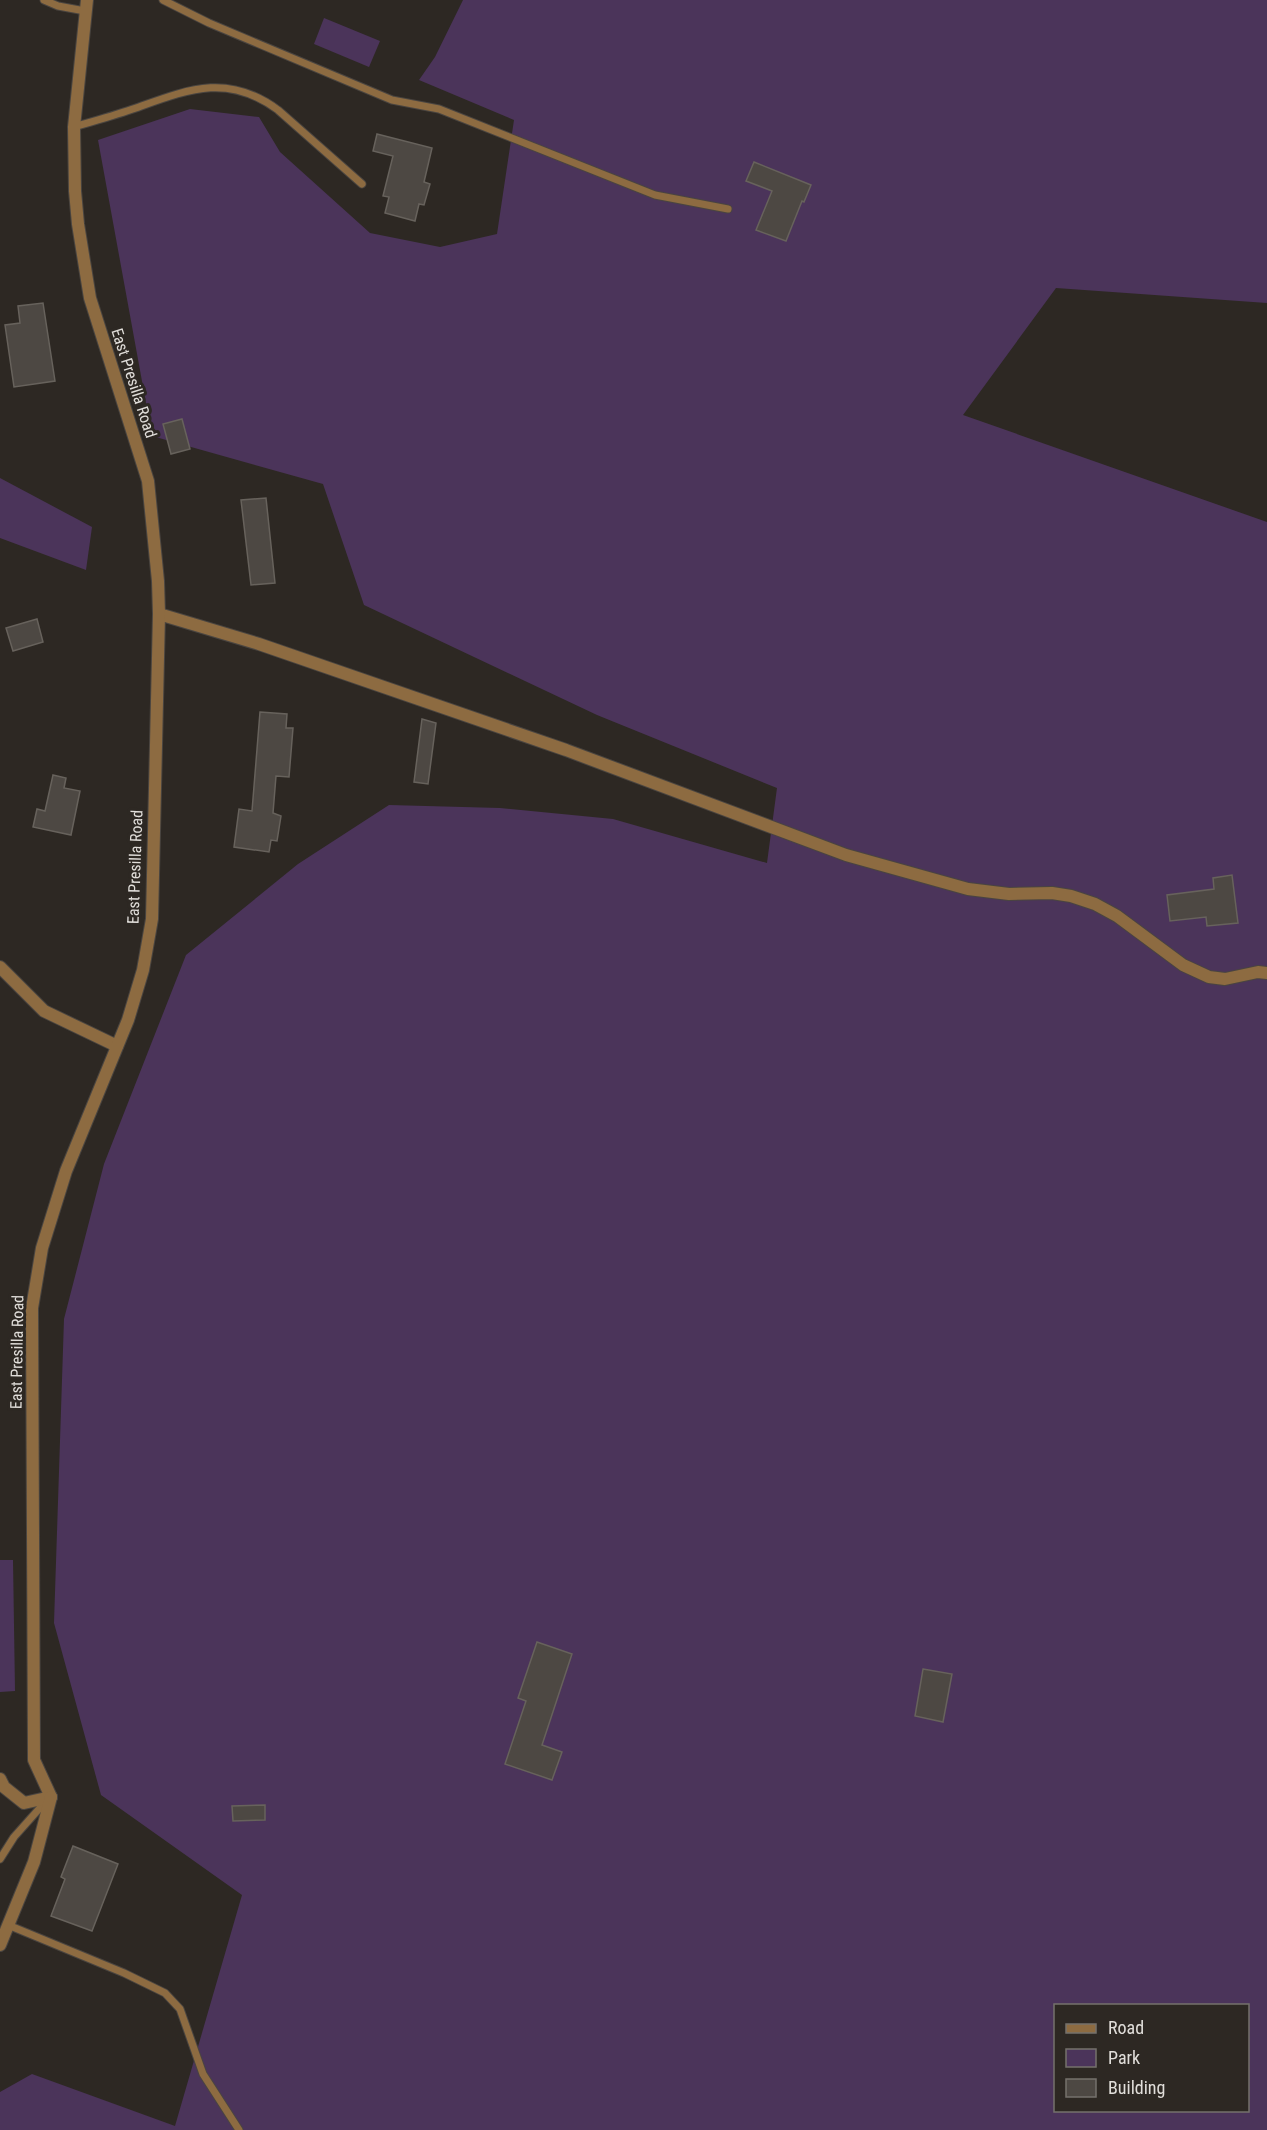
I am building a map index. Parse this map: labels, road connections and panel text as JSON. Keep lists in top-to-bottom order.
{
  "streets": {
    "street": ["East Presilla Road"]
  },
  "legend": ["Road", "Park", "Building"]
}
